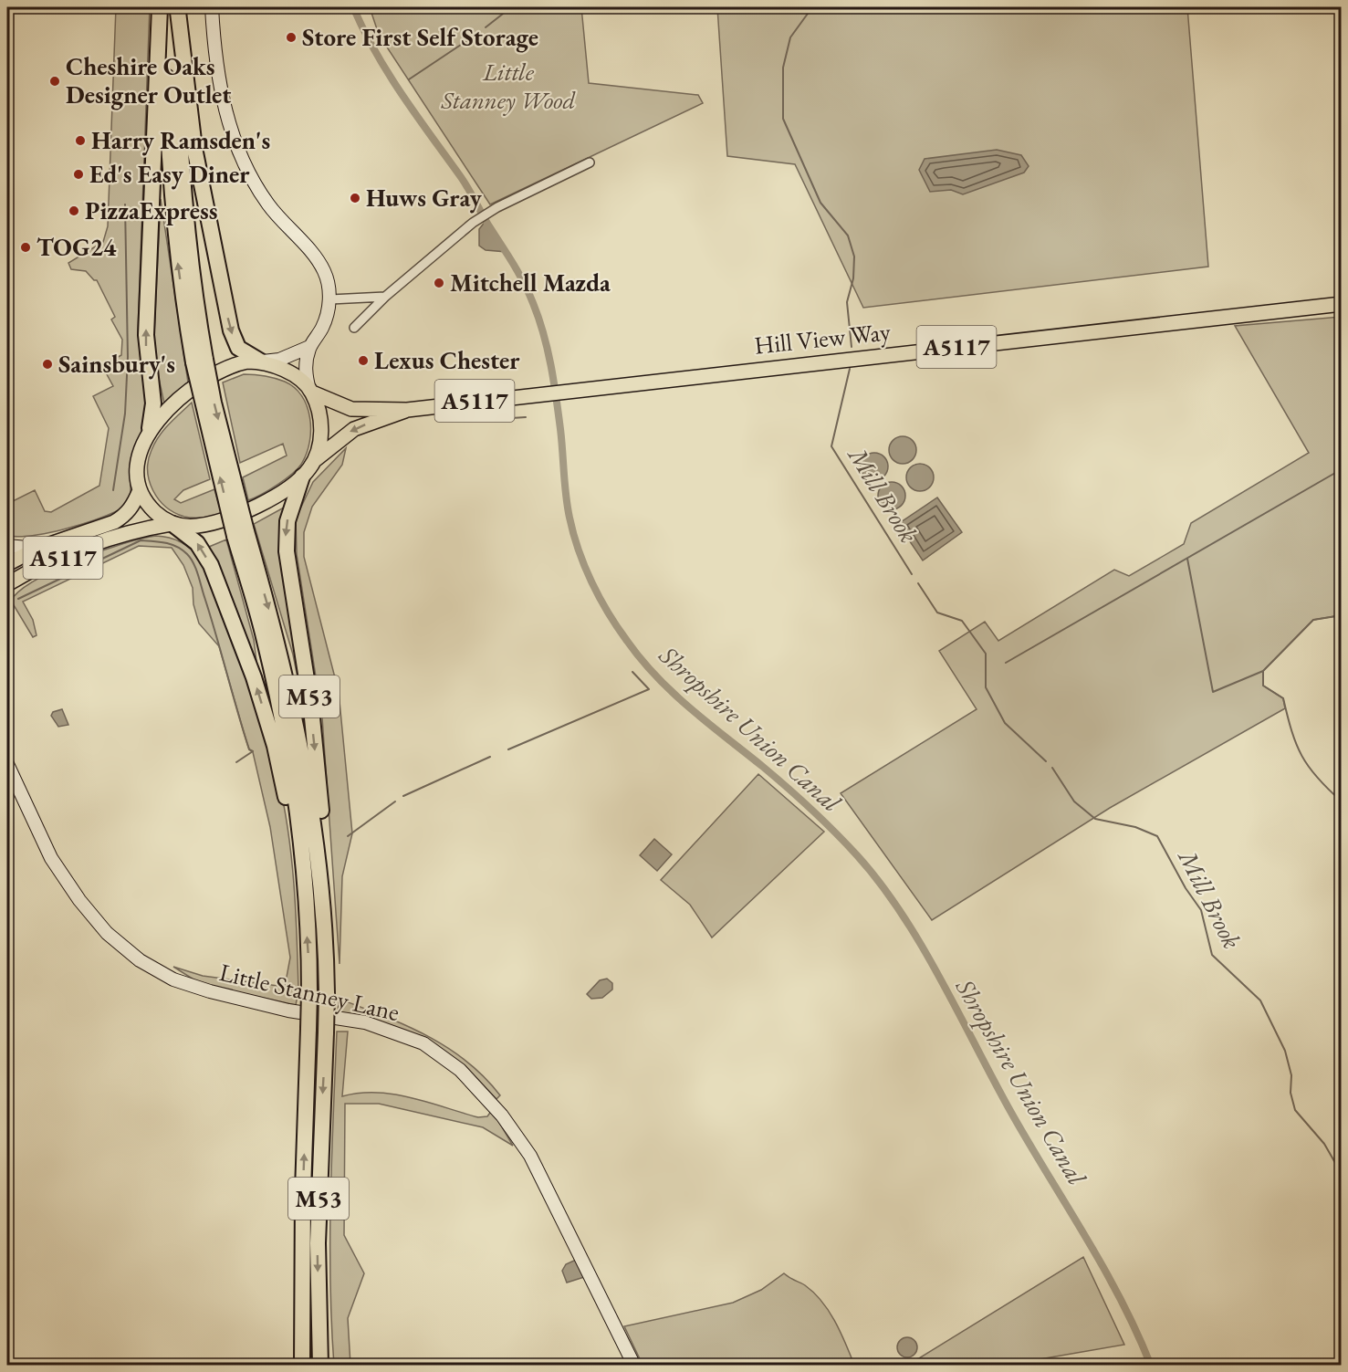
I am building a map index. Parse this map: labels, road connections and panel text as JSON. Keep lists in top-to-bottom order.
{
  "streets": {
    "highway": ["M53"],
    "main road": ["Hill View Way", "A5117"],
    "street": ["Little Stanney Lane"]
  },
  "crossings": [
    ["Hill View Way", "A5117"],
    ["Hill View Way", "M53"],
    ["A5117", "M53"]
  ],
  "water": ["Mill Brook", "Shropshire Union Canal"],
  "parks": ["Little Stanney Wood"],
  "places": [
    "Store First Self Storage",
    "Cheshire Oaks Designer Outlet",
    "Harry Ramsden's",
    "Ed's Easy Diner",
    "Huws Gray",
    "PizzaExpress",
    "TOG24",
    "Mitchell Mazda",
    "Lexus Chester",
    "Sainsbury's"
  ]
}
